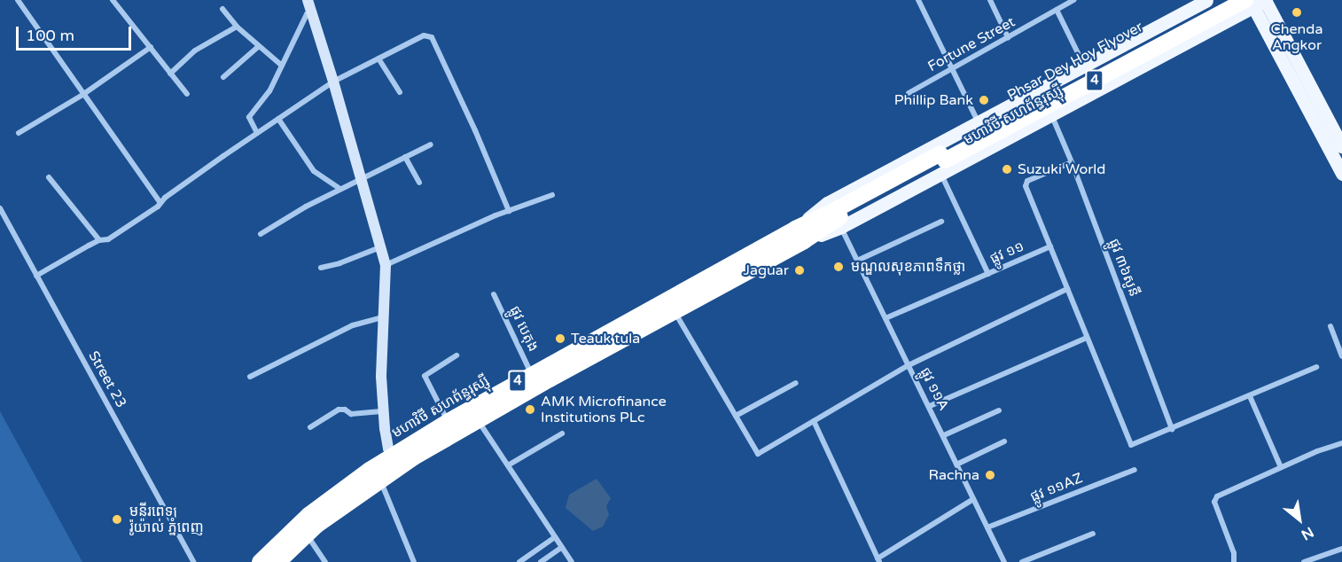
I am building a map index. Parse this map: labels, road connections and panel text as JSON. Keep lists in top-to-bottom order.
{
  "streets": {
    "highway": ["Phsar Dey Hoy Flyover", "4", "មហាវិថី សហព័ន្ធរុស្ស៊ី"],
    "street": [
      "Fortune Street",
      "ផ្លូវ ១១",
      "ផ្លូវ ៣៦សូនី",
      "ផ្លូវ បេតុង",
      "Street 23",
      "ផ្លូវ ១១A",
      "ផ្លូវ ១១AZ"
    ]
  },
  "crossings": [
    ["Phsar Dey Hoy Flyover", "មហាវិថី សហព័ន្ធរុស្ស៊ី"],
    ["មហាវិថី សហព័ន្ធរុស្ស៊ី", "ផ្លូវ ៣៦សូនី"],
    ["មហាវិថី សហព័ន្ធរុស្ស៊ី", "ផ្លូវ បេតុង"],
    ["មហាវិថី សហព័ន្ធរុស្ស៊ី", "ផ្លូវ ១១A"],
    ["ផ្លូវ ១១", "ផ្លូវ ១១A"],
    ["ផ្លូវ ១១A", "ផ្លូវ ១១AZ"]
  ],
  "places": [
    "Chenda Angkor",
    "Phillip Bank",
    "Suzuki World",
    "មណ្ឌលសុខភាពទឹកថ្លា",
    "Jaguar",
    "Teauk tula",
    "AMK Microfinance Institutions PLc",
    "Rachna",
    "មន្ទីរពេទ្យ រ៉ូយ៉ាល់ ភ្នំពេញ"
  ],
  "scale_bar": "100 m",
  "north": "bottom right"
}
